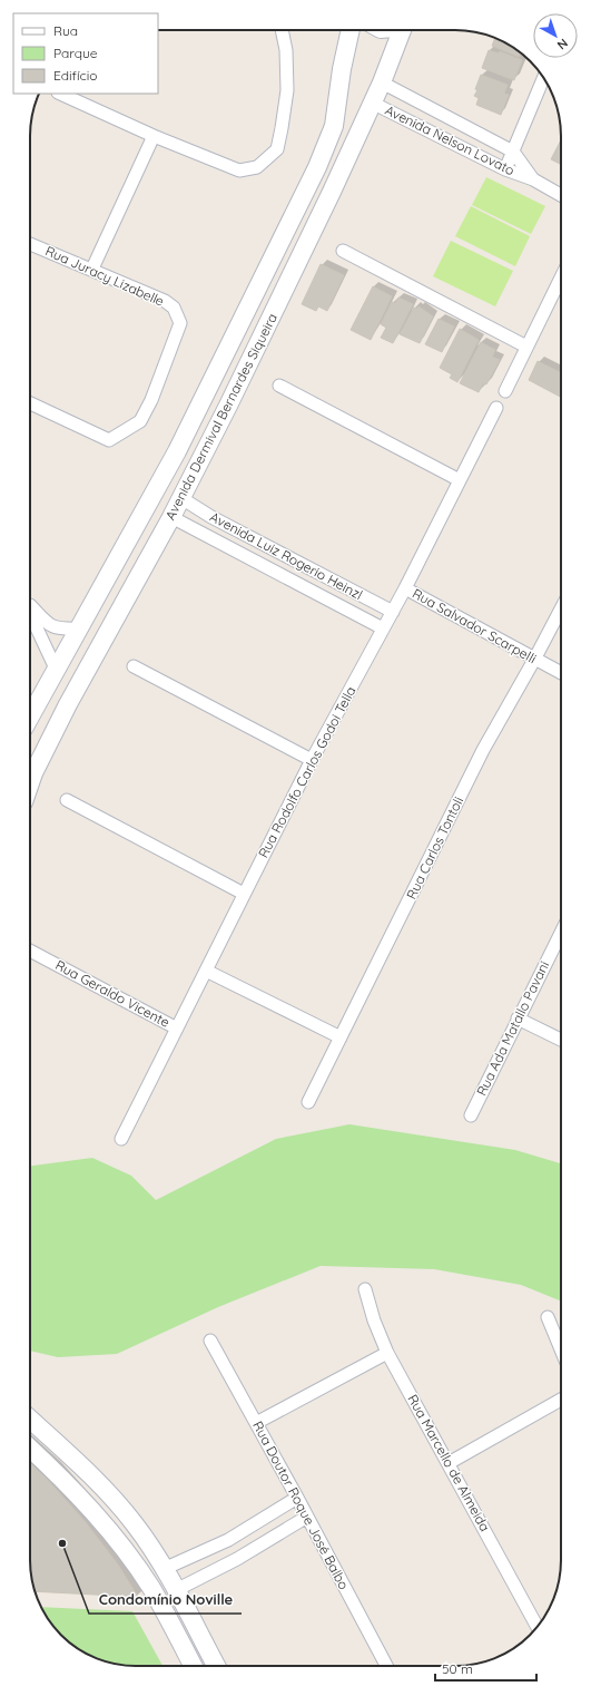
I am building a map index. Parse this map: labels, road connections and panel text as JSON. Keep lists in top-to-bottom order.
{
  "streets": {
    "main road": ["Avenida Dermival Bernardes Siqueira"],
    "street": [
      "Avenida Nelson Lovato",
      "Rua Juracy Lizabelle",
      "Avenida Luiz Rogerio Heinzl",
      "Rua Salvador Scarpelli",
      "Rua Rodolfo Carlos Godoi Tella",
      "Rua Carlos Tontoli",
      "Rua Geraldo Vicente",
      "Rua Ada Matallo Pavani",
      "Rua Marcello de Almeida",
      "Rua Doutor Roque José Balbo"
    ]
  },
  "crossings": [
    ["Avenida Nelson Lovato", "Avenida Dermival Bernardes Siqueira"],
    ["Avenida Dermival Bernardes Siqueira", "Avenida Luiz Rogerio Heinzl"],
    ["Avenida Luiz Rogerio Heinzl", "Rua Rodolfo Carlos Godoi Tella"],
    ["Rua Salvador Scarpelli", "Rua Rodolfo Carlos Godoi Tella"],
    ["Rua Salvador Scarpelli", "Rua Carlos Tontoli"],
    ["Rua Rodolfo Carlos Godoi Tella", "Rua Geraldo Vicente"]
  ],
  "places": ["Condomínio Noville"],
  "legend": ["Rua", "Parque", "Edifício"],
  "scale_bar": "50 m",
  "north": "bottom right"
}
